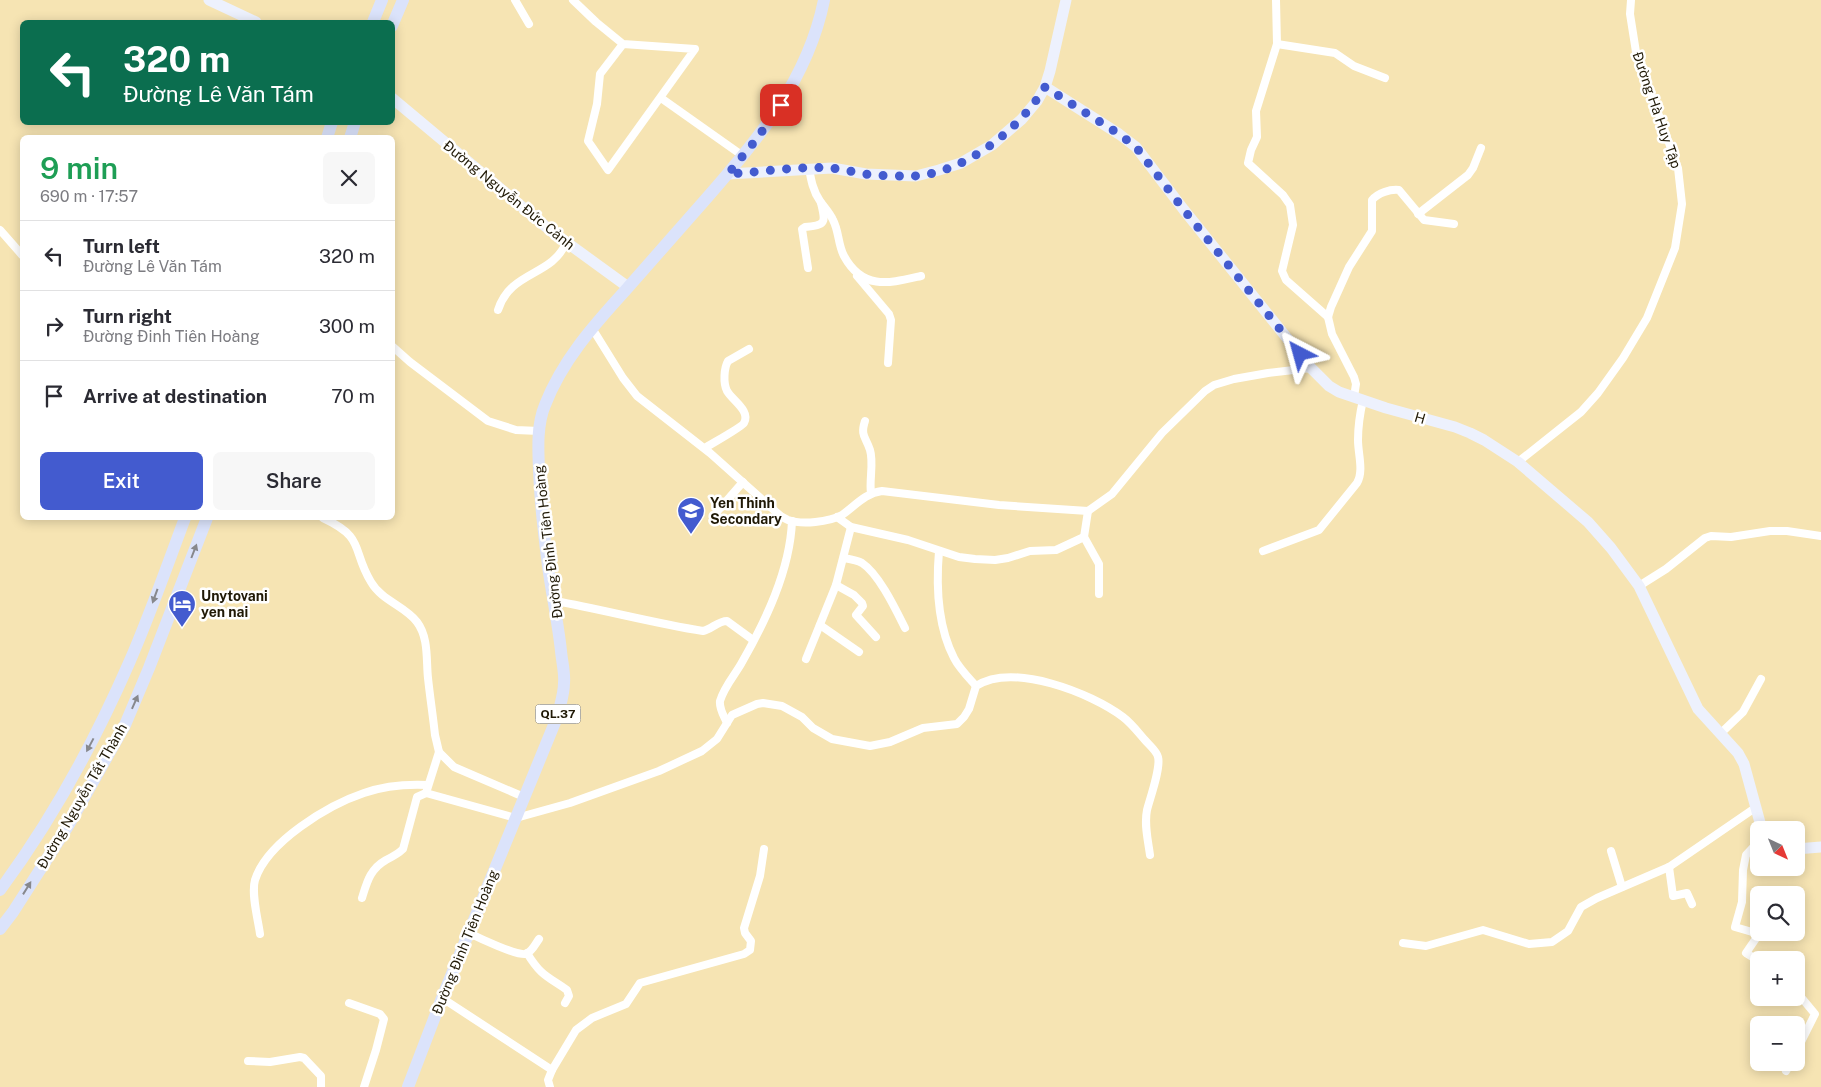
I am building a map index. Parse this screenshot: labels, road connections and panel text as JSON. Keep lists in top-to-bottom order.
{
  "streets": {
    "main road": ["Đường Đinh Tiên Hoàng", "QL.37", "Đường Nguyễn Tất Thành"],
    "street": ["Đường Hà Huy Tập", "Đường Nguyễn Đức Cảnh", "H"]
  },
  "crossings": [
    ["Đường Hà Huy Tập", "H"],
    ["Đường Nguyễn Đức Cảnh", "Đường Đinh Tiên Hoàng"]
  ],
  "places": {
    "school or university": ["Yen Thinh Secondary"],
    "hotel": ["Unytovani yen nai"]
  },
  "north": "bottom right",
  "page": {
    "turn": ["320 m", "Đường Lê Văn Tám"],
    "heading": ["9 min", "690 m · 17:57"],
    "list": [
      {
        "name": "Turn left",
        "note": "Đường Lê Văn Tám",
        "value": "320 m"
      },
      {
        "name": "Turn right",
        "note": "Đường Đinh Tiên Hoàng",
        "value": "300 m"
      },
      {
        "name": "Arrive at destination",
        "value": "70 m"
      }
    ],
    "buttons": ["Exit", "Share"],
    "map_buttons": ["+", "−"]
  }
}
